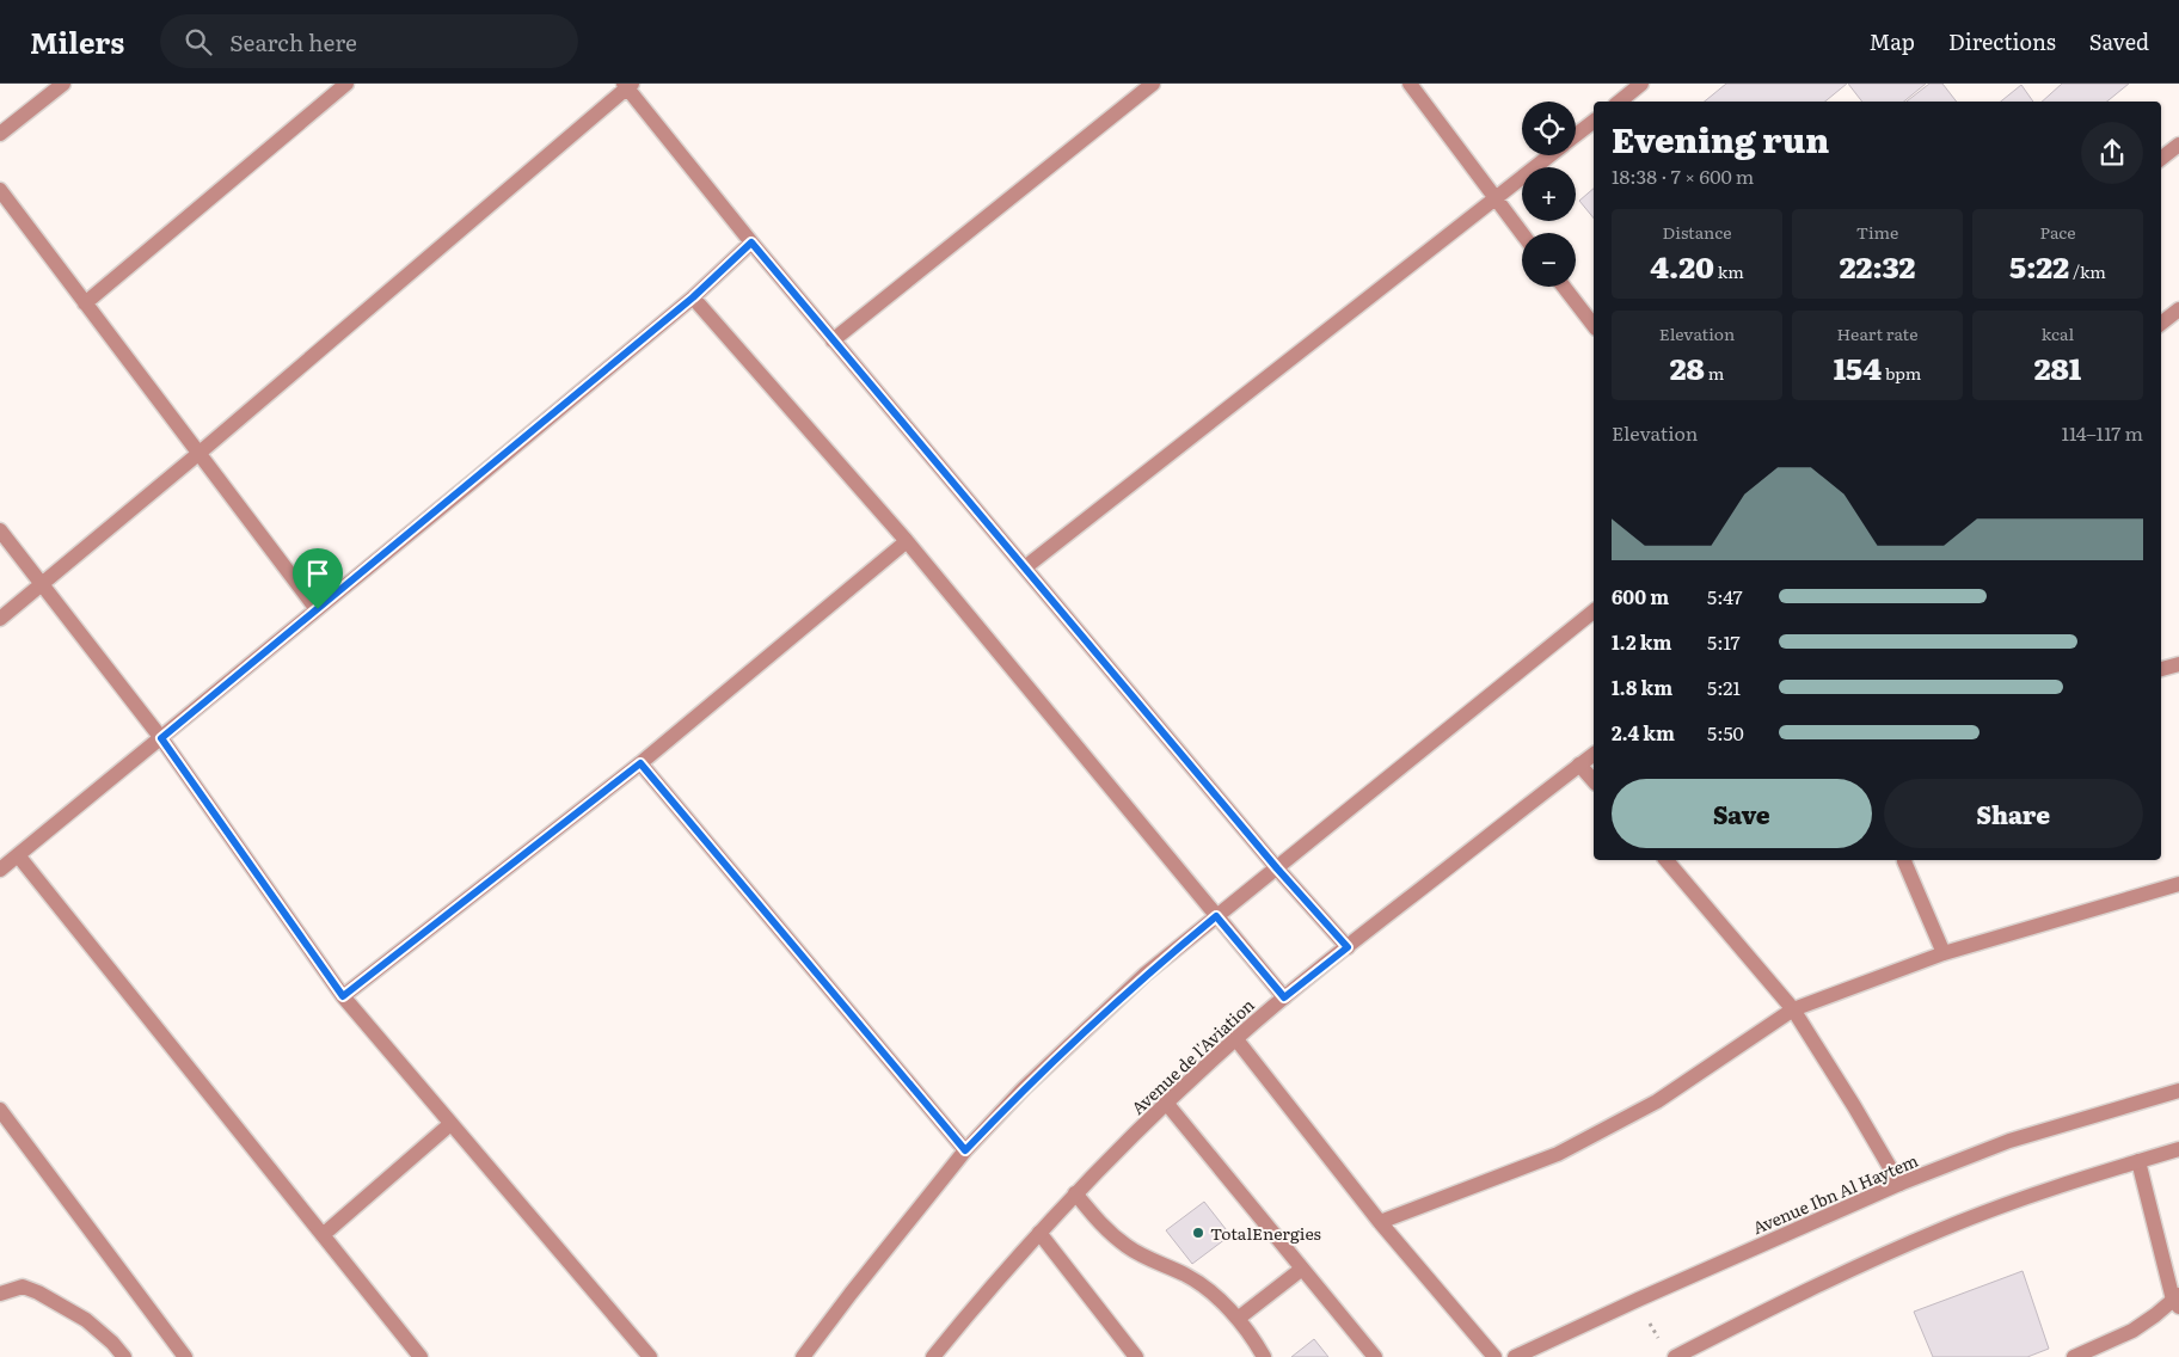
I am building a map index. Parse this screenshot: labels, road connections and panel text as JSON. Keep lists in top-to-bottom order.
{
  "streets": {
    "street": ["Avenue de l'Aviation", "Avenue Ibn Al Haytem"]
  },
  "places": ["TotalEnergies"],
  "page": {
    "header": "Milers",
    "search": "Search here",
    "nav": ["Map", "Directions", "Saved"],
    "map_buttons": ["+", "−"],
    "heading": ["Evening run", "18:38 · 7 × 600 m"],
    "stats": [
      ["Distance", "4.20 km"],
      ["Time", "22:32"],
      ["Pace", "5:22 /km"],
      ["Elevation", "28 m"],
      ["Heart rate", "154 bpm"],
      ["kcal", "281"]
    ],
    "chart": ["Elevation", "114–117 m"],
    "list": [
      {
        "name": "600 m",
        "note": "5:47"
      },
      {
        "name": "1.2 km",
        "note": "5:17"
      },
      {
        "name": "1.8 km",
        "note": "5:21"
      },
      {
        "name": "2.4 km",
        "note": "5:50"
      }
    ],
    "buttons": ["Save", "Share"]
  }
}
